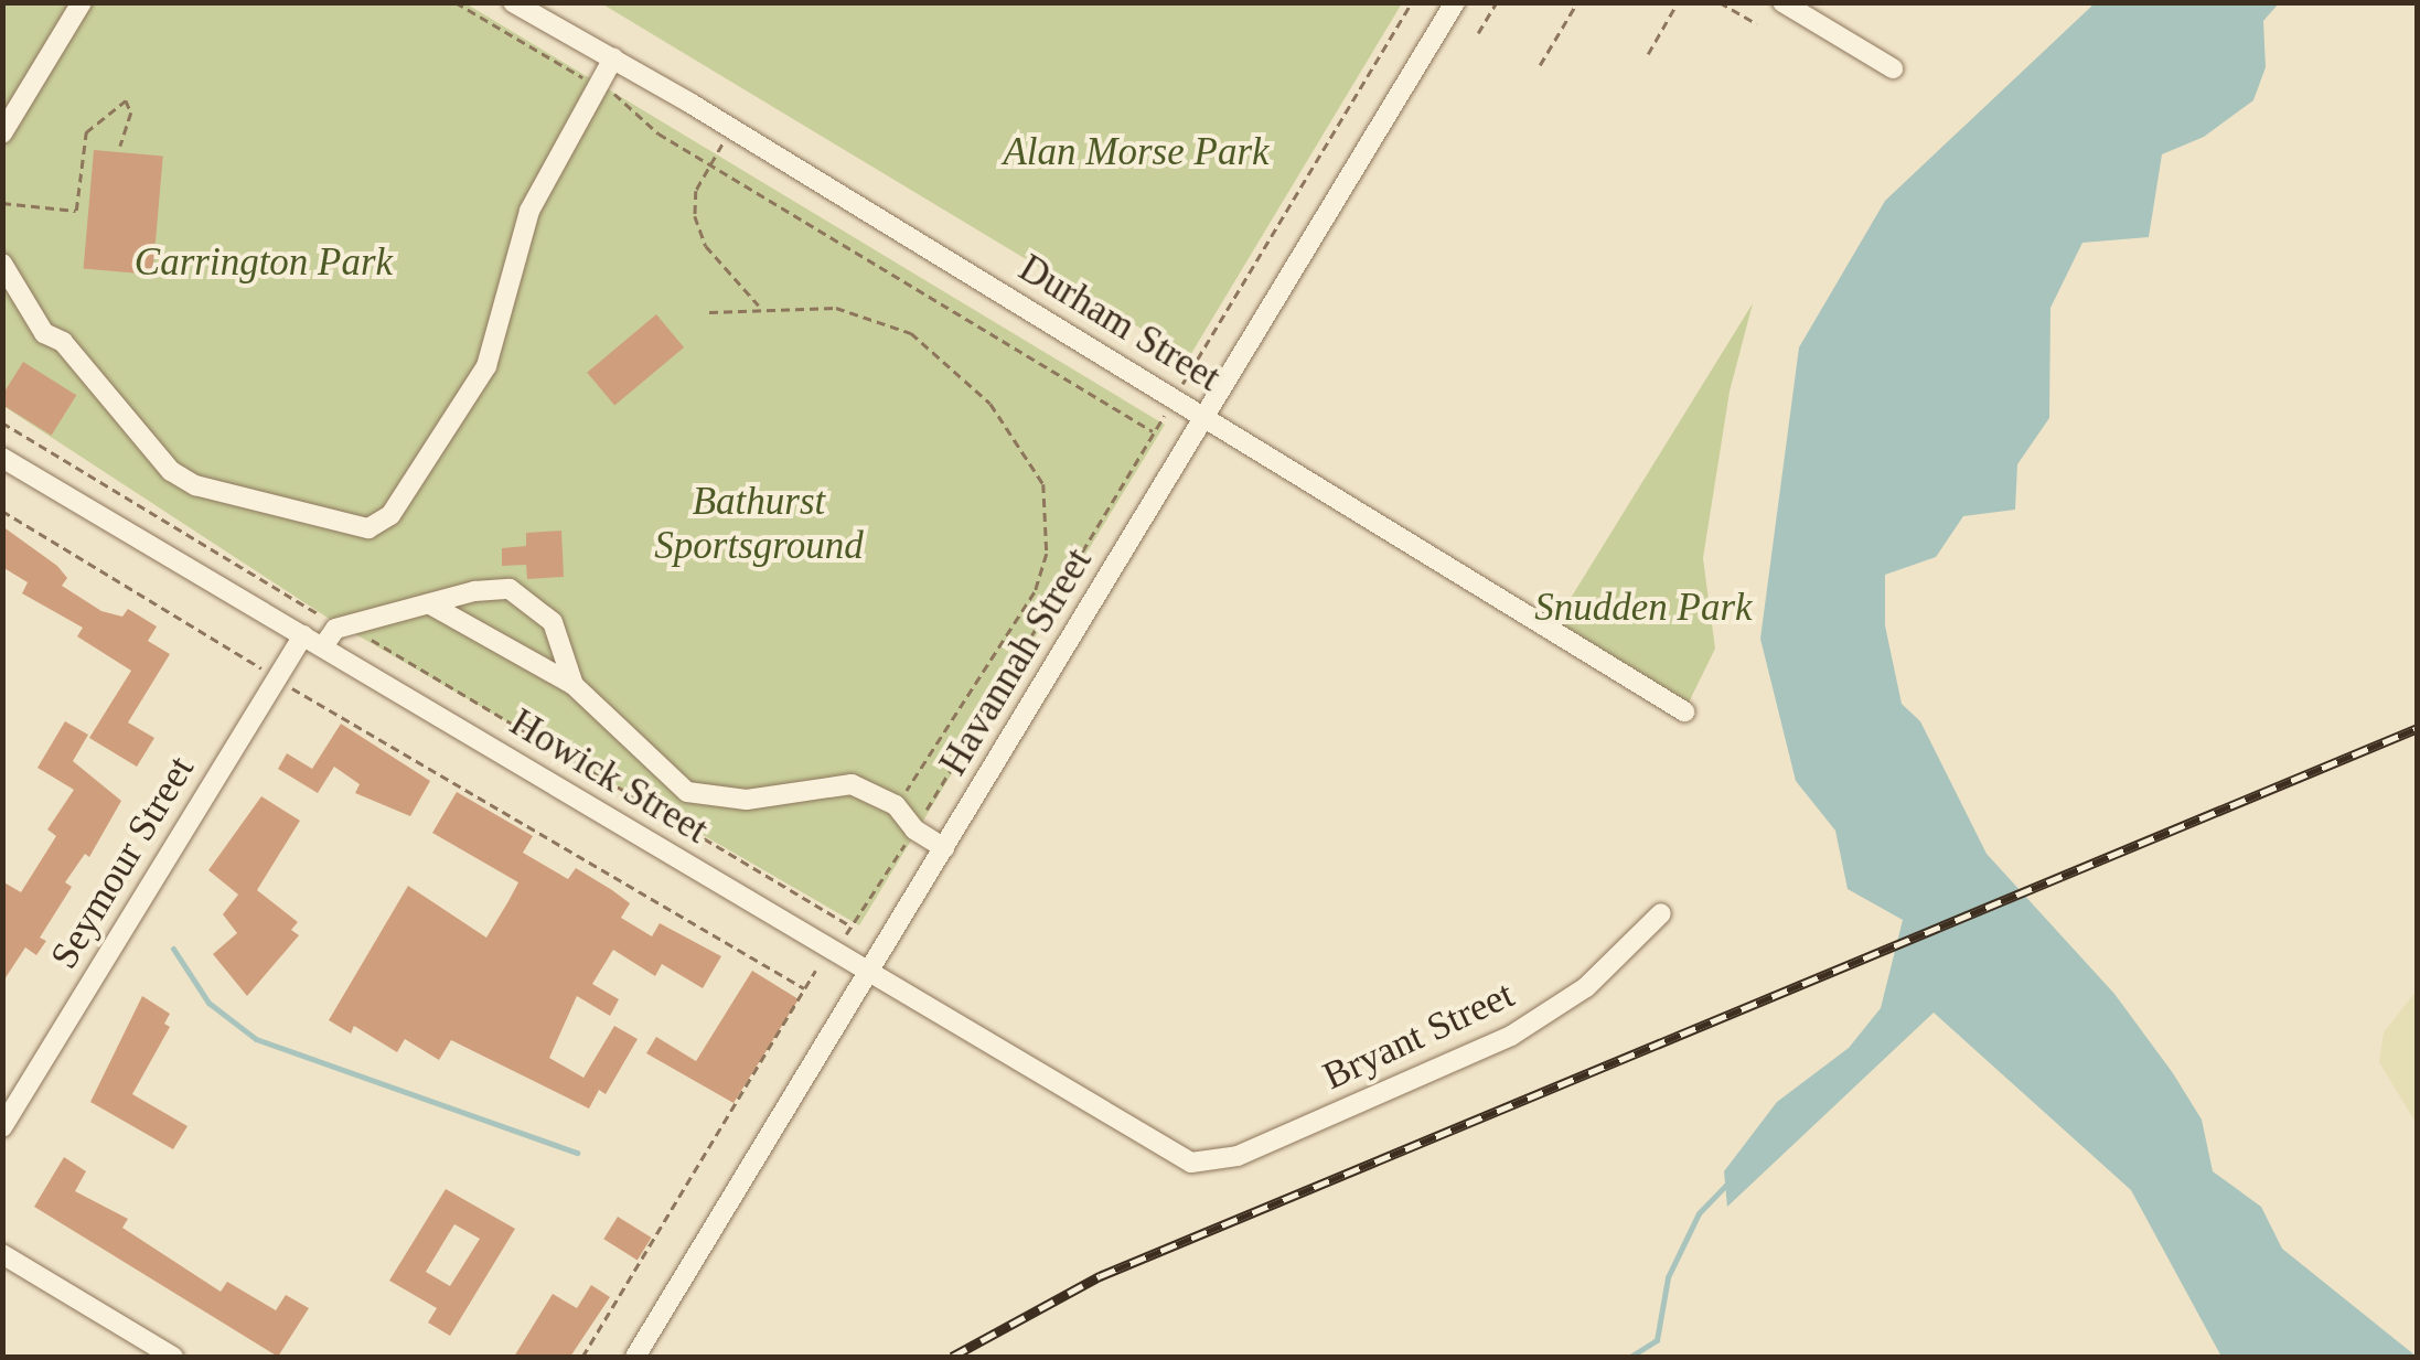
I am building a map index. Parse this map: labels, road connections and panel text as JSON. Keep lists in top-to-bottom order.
{
  "streets": {
    "street": [
      "Durham Street",
      "Havannah Street",
      "Howick Street",
      "Seymour Street",
      "Bryant Street"
    ]
  },
  "crossings": [
    ["Durham Street", "Havannah Street"],
    ["Havannah Street", "Howick Street"],
    ["Howick Street", "Seymour Street"],
    ["Howick Street", "Bryant Street"]
  ],
  "parks": [
    "Alan Morse Park",
    "Carrington Park",
    "Bathurst Sportsground",
    "Snudden Park"
  ]
}
